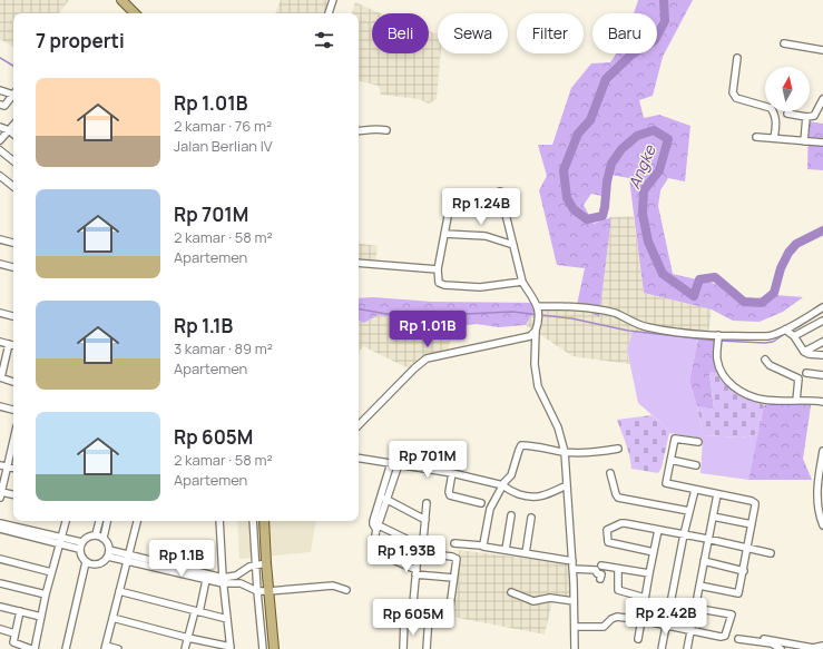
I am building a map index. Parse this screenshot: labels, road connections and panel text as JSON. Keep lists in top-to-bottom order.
{
  "water": ["Angke"],
  "north": "top",
  "page": {
    "chip": [
      "Beli",
      "Sewa",
      "Filter",
      "Baru"
    ],
    "heading": "7 properti",
    "list": [
      {
        "name": "Rp 1.01B",
        "note": "2 kamar · 76 m² · Jalan Berlian IV"
      },
      {
        "name": "Rp 701M",
        "note": "2 kamar · 58 m² · Apartemen"
      },
      {
        "name": "Rp 1.1B",
        "note": "3 kamar · 89 m² · Apartemen"
      },
      {
        "name": "Rp 605M",
        "note": "2 kamar · 58 m² · Apartemen"
      }
    ],
    "price": [
      "Rp 1.24B",
      "Rp 1.01B",
      "Rp 701M",
      "Rp 1.93B",
      "Rp 1.1B",
      "Rp 2.42B",
      "Rp 605M"
    ]
  }
}
